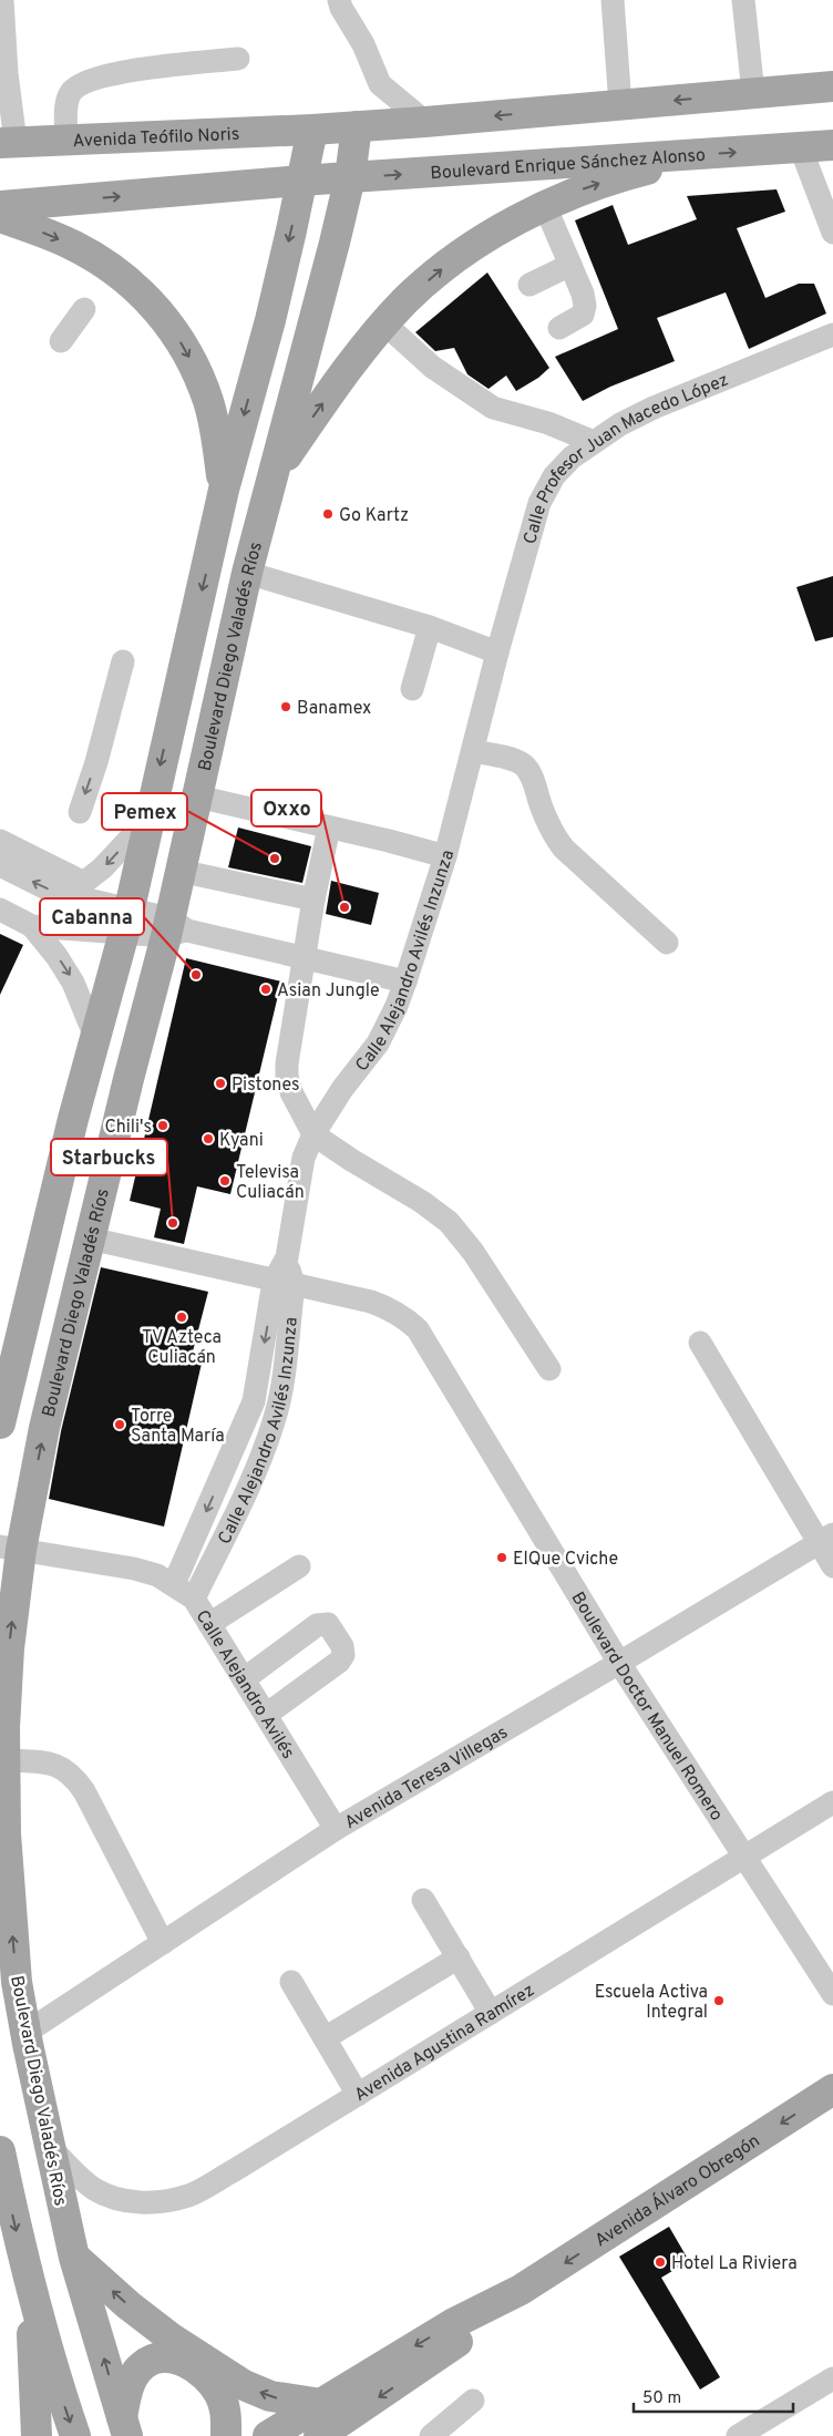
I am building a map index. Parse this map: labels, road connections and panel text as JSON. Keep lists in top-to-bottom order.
{
  "streets": {
    "main road": [
      "Avenida Teófilo Noris",
      "Boulevard Enrique Sánchez Alonso",
      "Boulevard Diego Valadés Ríos",
      "Avenida Álvaro Obregón"
    ],
    "street": [
      "Calle Profesor Juan Macedo López",
      "Calle Alejandro Avilés Inzunza",
      "Calle Alejandro Avilés",
      "Boulevard Doctor Manuel Romero",
      "Avenida Teresa Villegas",
      "Avenida Agustina Ramírez"
    ]
  },
  "crossings": [
    ["Boulevard Enrique Sánchez Alonso", "Boulevard Diego Valadés Ríos"],
    ["Calle Profesor Juan Macedo López", "Calle Alejandro Avilés Inzunza"],
    ["Boulevard Diego Valadés Ríos", "Calle Alejandro Avilés"],
    ["Boulevard Diego Valadés Ríos", "Boulevard Doctor Manuel Romero"],
    ["Boulevard Diego Valadés Ríos", "Avenida Teresa Villegas"],
    ["Boulevard Diego Valadés Ríos", "Avenida Agustina Ramírez"],
    ["Calle Alejandro Avilés Inzunza", "Calle Alejandro Avilés"],
    ["Calle Alejandro Avilés Inzunza", "Boulevard Doctor Manuel Romero"],
    ["Calle Alejandro Avilés", "Avenida Teresa Villegas"],
    ["Boulevard Doctor Manuel Romero", "Avenida Teresa Villegas"],
    ["Boulevard Doctor Manuel Romero", "Avenida Agustina Ramírez"]
  ],
  "one_way": ["Avenida Álvaro Obregón"],
  "places": [
    "Go Kartz",
    "Banamex",
    "Pemex",
    "Oxxo",
    "Cabanna",
    "Asian Jungle",
    "Pistones",
    "Chili's",
    "Kyani",
    "Televisa Culiacán",
    "Starbucks",
    "TV Azteca Culiacán",
    "Torre Santa María",
    "ElQue Cviche",
    "Escuela Activa Integral",
    "Hotel La Riviera"
  ],
  "scale_bar": "50 m"
}
